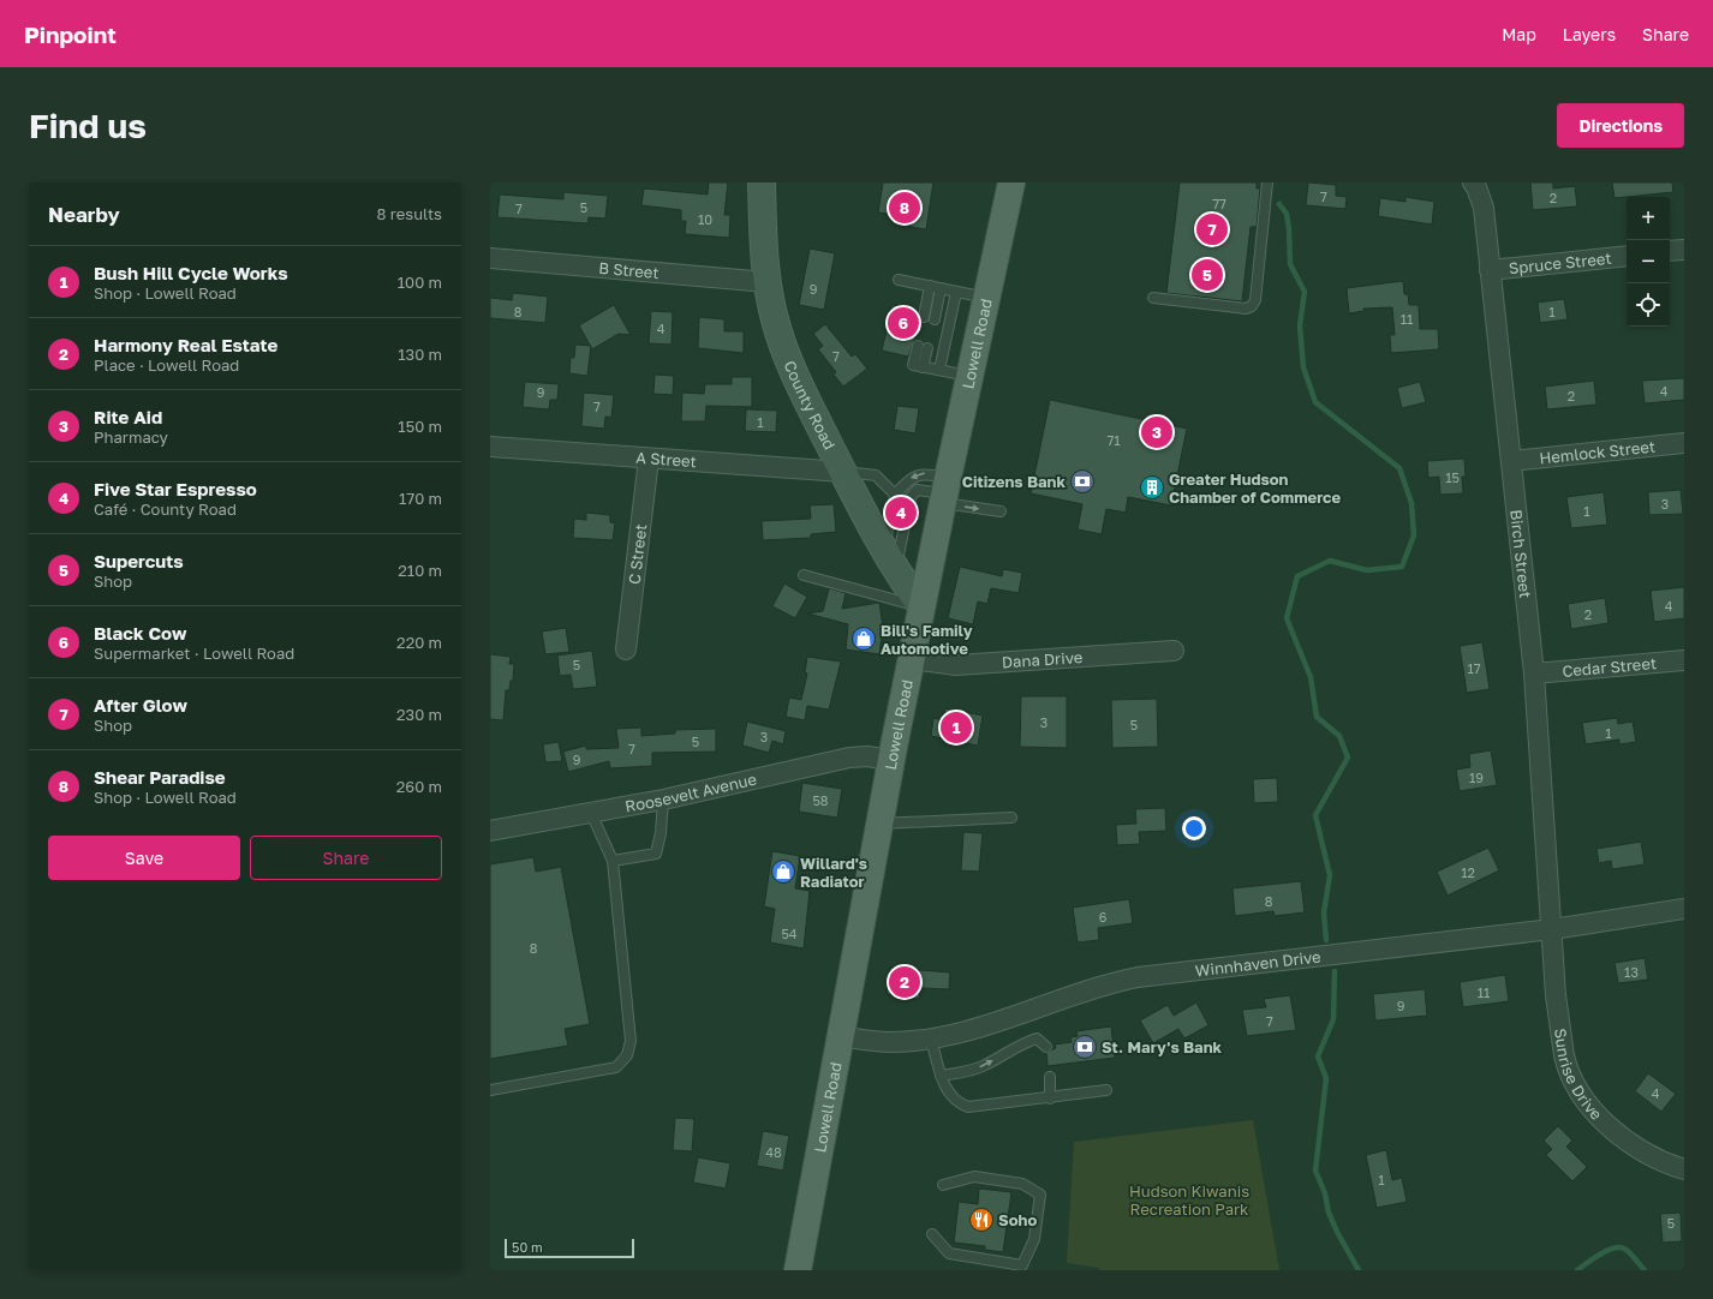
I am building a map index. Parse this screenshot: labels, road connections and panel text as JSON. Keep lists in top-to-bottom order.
{
  "streets": {
    "main road": ["Lowell Road"],
    "street": [
      "Spruce Street",
      "B Street",
      "County Road",
      "Hemlock Street",
      "A Street",
      "C Street",
      "Birch Street",
      "Dana Drive",
      "Cedar Street",
      "Roosevelt Avenue",
      "Winnhaven Drive",
      "Sunrise Drive"
    ]
  },
  "crossings": [
    ["Spruce Street", "Birch Street"],
    ["B Street", "County Road"],
    ["Lowell Road", "County Road"],
    ["Lowell Road", "Dana Drive"],
    ["Lowell Road", "Roosevelt Avenue"],
    ["Lowell Road", "Winnhaven Drive"],
    ["County Road", "A Street"],
    ["Hemlock Street", "Birch Street"],
    ["A Street", "C Street"],
    ["Birch Street", "Cedar Street"],
    ["Birch Street", "Winnhaven Drive"],
    ["Birch Street", "Sunrise Drive"],
    ["Winnhaven Drive", "Sunrise Drive"]
  ],
  "parks": ["Hudson Kiwanis Recreation Park"],
  "places": {
    "bank": ["Citizens Bank", "St. Mary's Bank"],
    "building": ["Greater Hudson Chamber of Commerce"],
    "shop": ["Bill's Family Automotive", "Willard's Radiator"],
    "restaurant": ["Soho"]
  },
  "house_numbers": [
    "7",
    "2",
    "77",
    "5",
    "7",
    "10",
    "9",
    "8",
    "1",
    "11",
    "4",
    "7",
    "4",
    "9",
    "2",
    "7",
    "1",
    "71",
    "15",
    "3",
    "1",
    "4",
    "2",
    "5",
    "17",
    "3",
    "5",
    "1",
    "3",
    "5",
    "7",
    "9",
    "19",
    "58",
    "12",
    "8",
    "6",
    "54",
    "8",
    "13",
    "11",
    "9",
    "7",
    "4",
    "48",
    "1",
    "5"
  ],
  "scale_bar": "50 m",
  "page": {
    "header": "Pinpoint",
    "nav": ["Map", "Layers", "Share"],
    "buttons": [
      "Directions",
      ["Save", "Share"]
    ],
    "title": "Find us",
    "heading": ["Nearby", "8 results"],
    "pins": [
      "8",
      "7",
      "5",
      "6",
      "3",
      "4",
      "1",
      "2"
    ],
    "map_buttons": ["+", "−"],
    "list": [
      {
        "mark": "1",
        "name": "Bush Hill Cycle Works",
        "note": "Shop · Lowell Road",
        "value": "100 m"
      },
      {
        "mark": "2",
        "name": "Harmony Real Estate",
        "note": "Place · Lowell Road",
        "value": "130 m"
      },
      {
        "mark": "3",
        "name": "Rite Aid",
        "note": "Pharmacy",
        "value": "150 m"
      },
      {
        "mark": "4",
        "name": "Five Star Espresso",
        "note": "Café · County Road",
        "value": "170 m"
      },
      {
        "mark": "5",
        "name": "Supercuts",
        "note": "Shop",
        "value": "210 m"
      },
      {
        "mark": "6",
        "name": "Black Cow",
        "note": "Supermarket · Lowell Road",
        "value": "220 m"
      },
      {
        "mark": "7",
        "name": "After Glow",
        "note": "Shop",
        "value": "230 m"
      },
      {
        "mark": "8",
        "name": "Shear Paradise",
        "note": "Shop · Lowell Road",
        "value": "260 m"
      }
    ],
    "scale": "50 m"
  }
}
